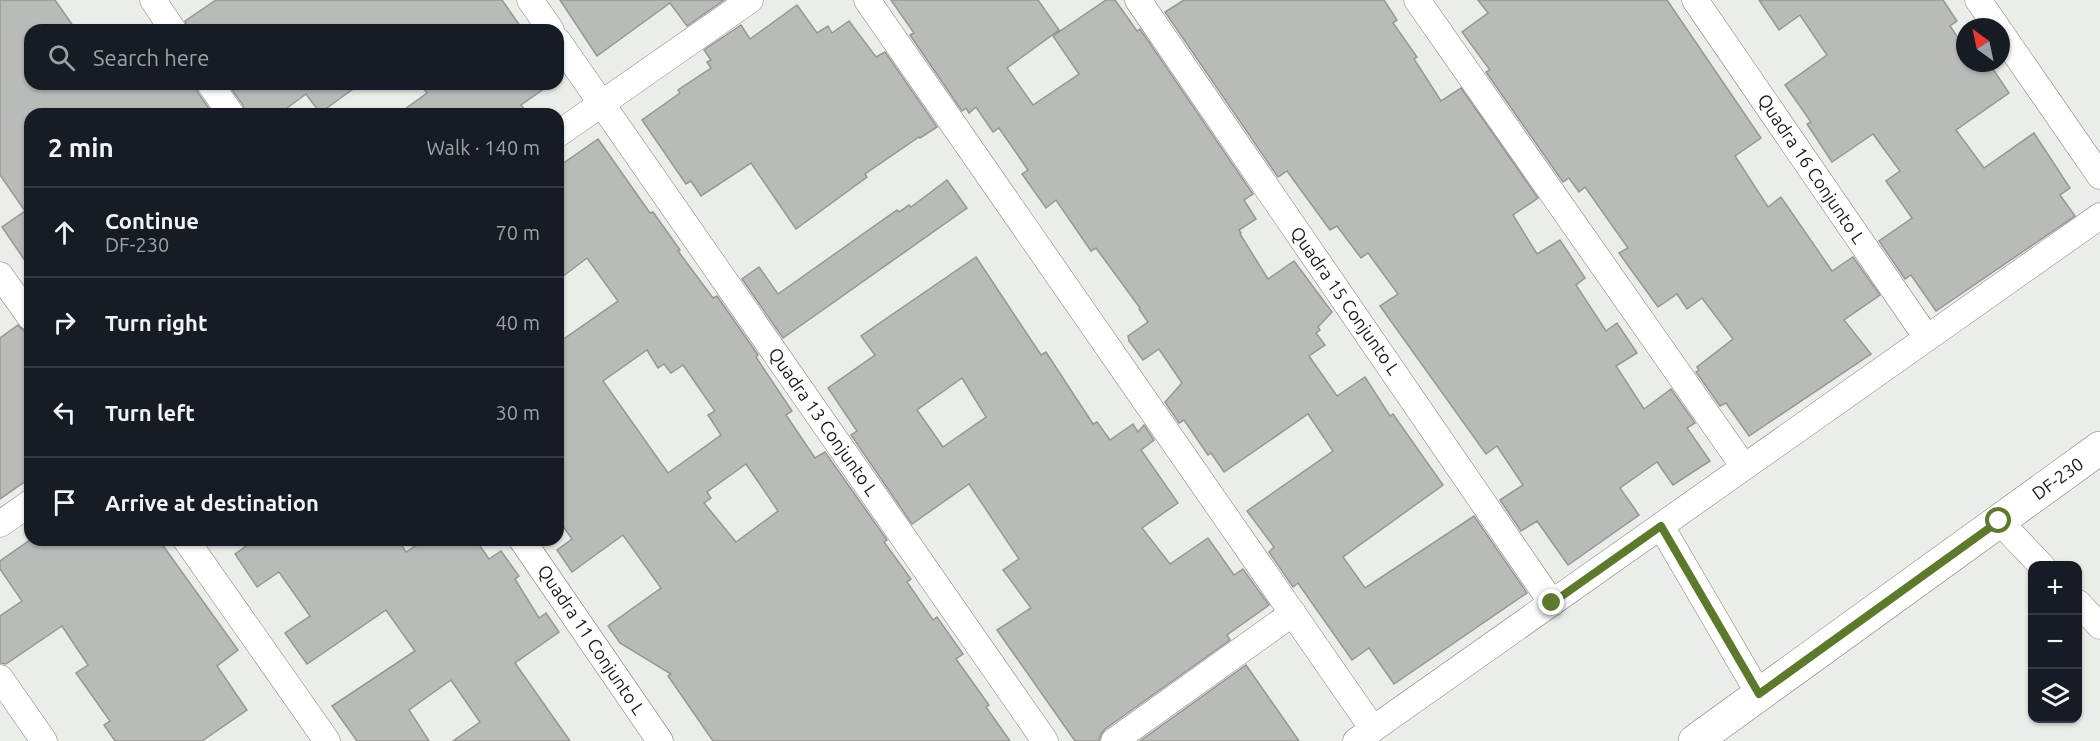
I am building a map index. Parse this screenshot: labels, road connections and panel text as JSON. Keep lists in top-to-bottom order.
{
  "streets": {
    "main road": ["DF-230"],
    "street": [
      "Quadra 16 Conjunto L",
      "Quadra 15 Conjunto L",
      "Quadra 13 Conjunto L",
      "Quadra 11 Conjunto L"
    ]
  },
  "north": "top left",
  "page": {
    "search": "Search here",
    "heading": ["2 min", "Walk · 140 m"],
    "list": [
      ["Continue", "DF-230", "70 m"],
      ["Turn right", "40 m"],
      ["Turn left", "30 m"],
      "Arrive at destination"
    ],
    "map_buttons": ["+", "−"]
  }
}
